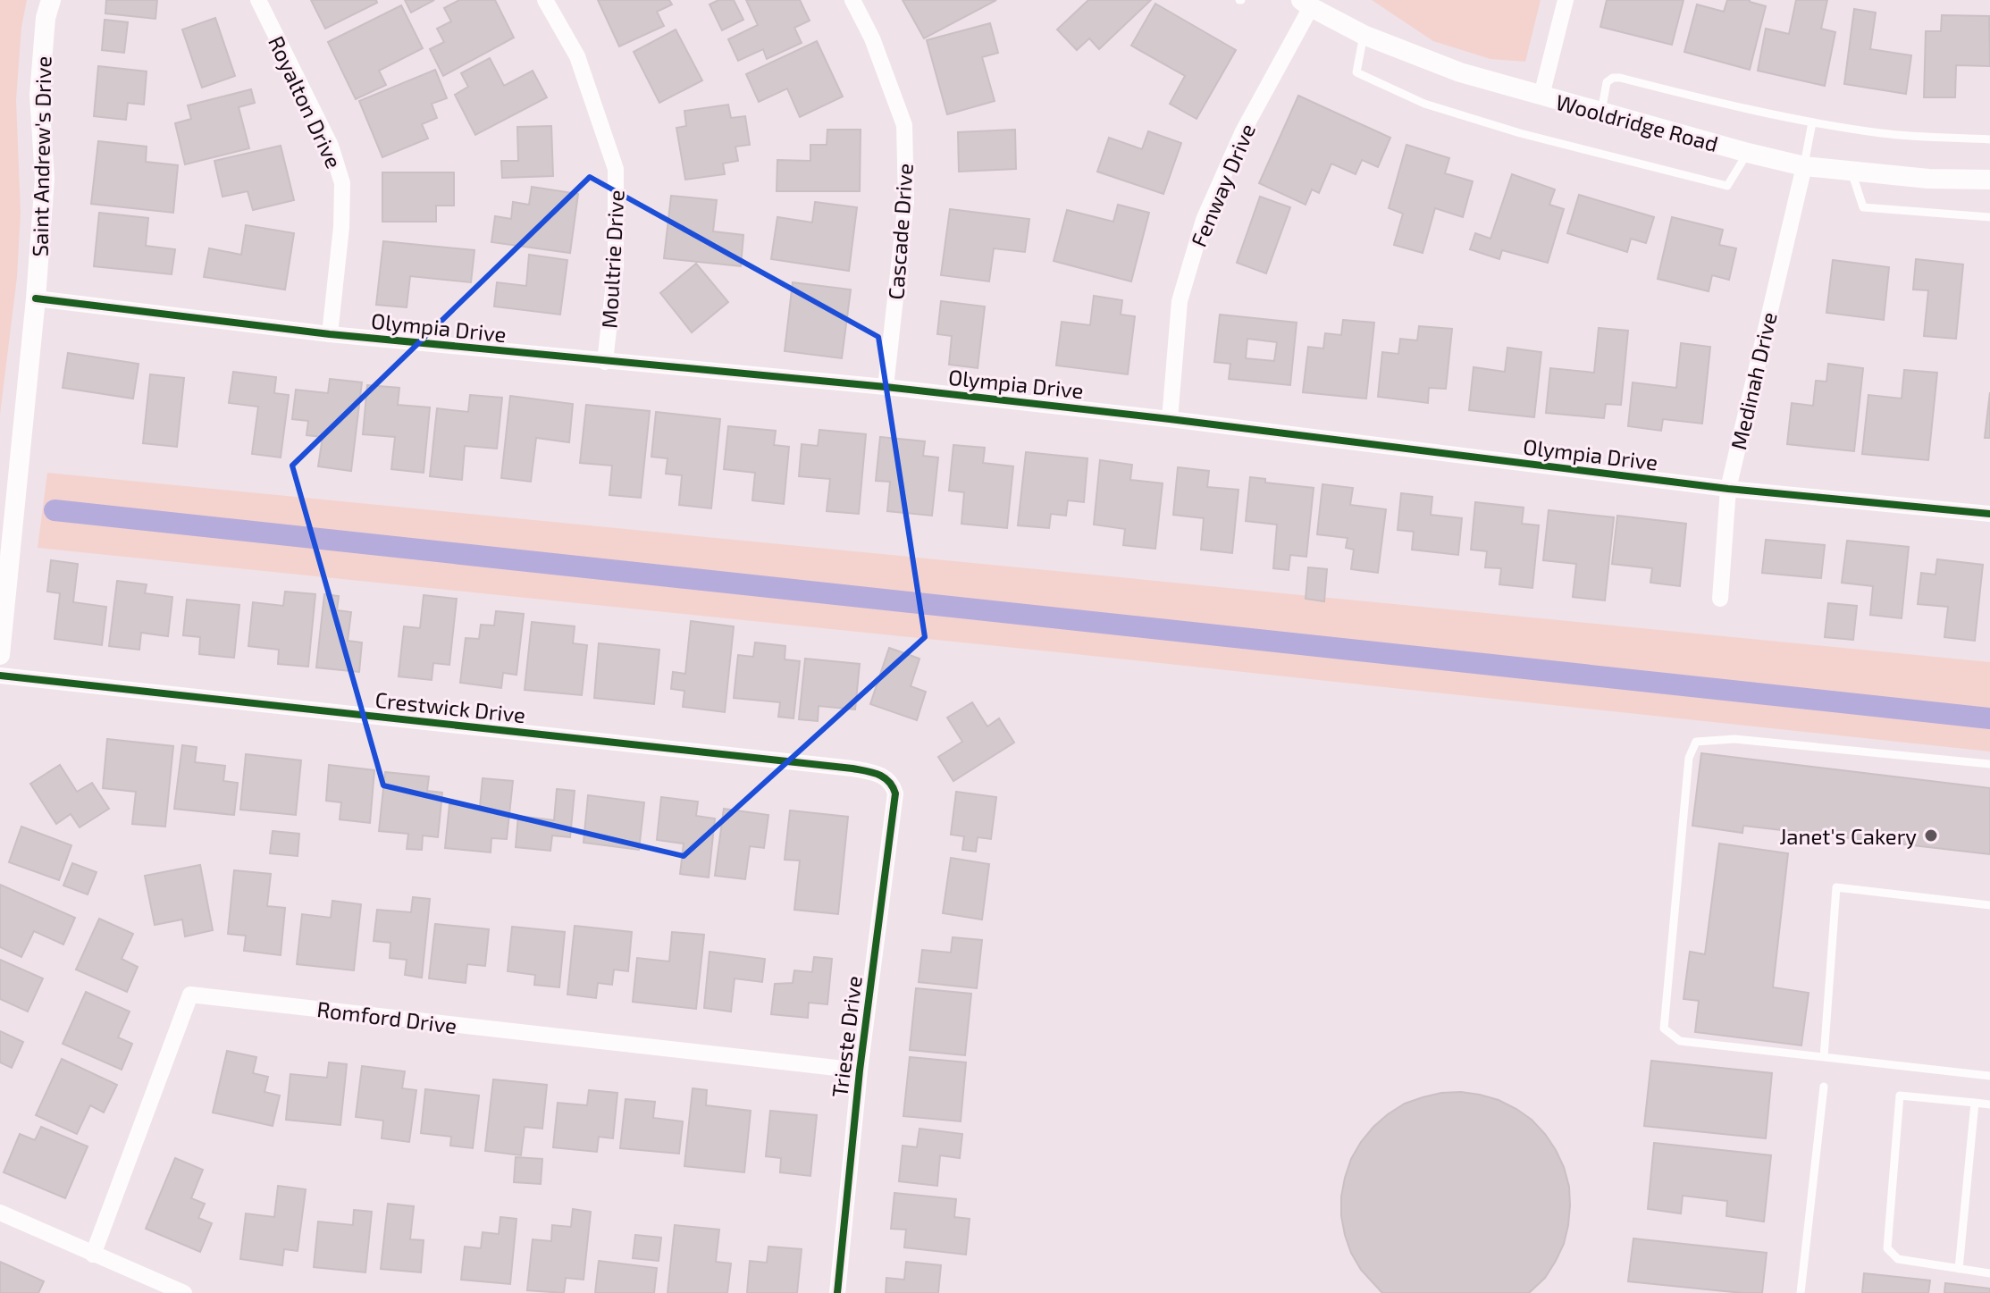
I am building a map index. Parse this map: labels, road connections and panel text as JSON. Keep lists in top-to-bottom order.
{
  "streets": {
    "street": [
      "Royalton Drive",
      "Wooldridge Road",
      "Saint Andrew's Drive",
      "Fenway Drive",
      "Cascade Drive",
      "Moultrie Drive",
      "Olympia Drive",
      "Medinah Drive",
      "Crestwick Drive",
      "Romford Drive",
      "Trieste Drive"
    ]
  },
  "crossings": [
    ["Royalton Drive", "Olympia Drive"],
    ["Wooldridge Road", "Fenway Drive"],
    ["Wooldridge Road", "Medinah Drive"],
    ["Saint Andrew's Drive", "Olympia Drive"],
    ["Fenway Drive", "Olympia Drive"],
    ["Cascade Drive", "Olympia Drive"],
    ["Moultrie Drive", "Olympia Drive"],
    ["Olympia Drive", "Medinah Drive"],
    ["Crestwick Drive", "Trieste Drive"],
    ["Romford Drive", "Trieste Drive"]
  ],
  "places": ["Janet's Cakery"]
}
